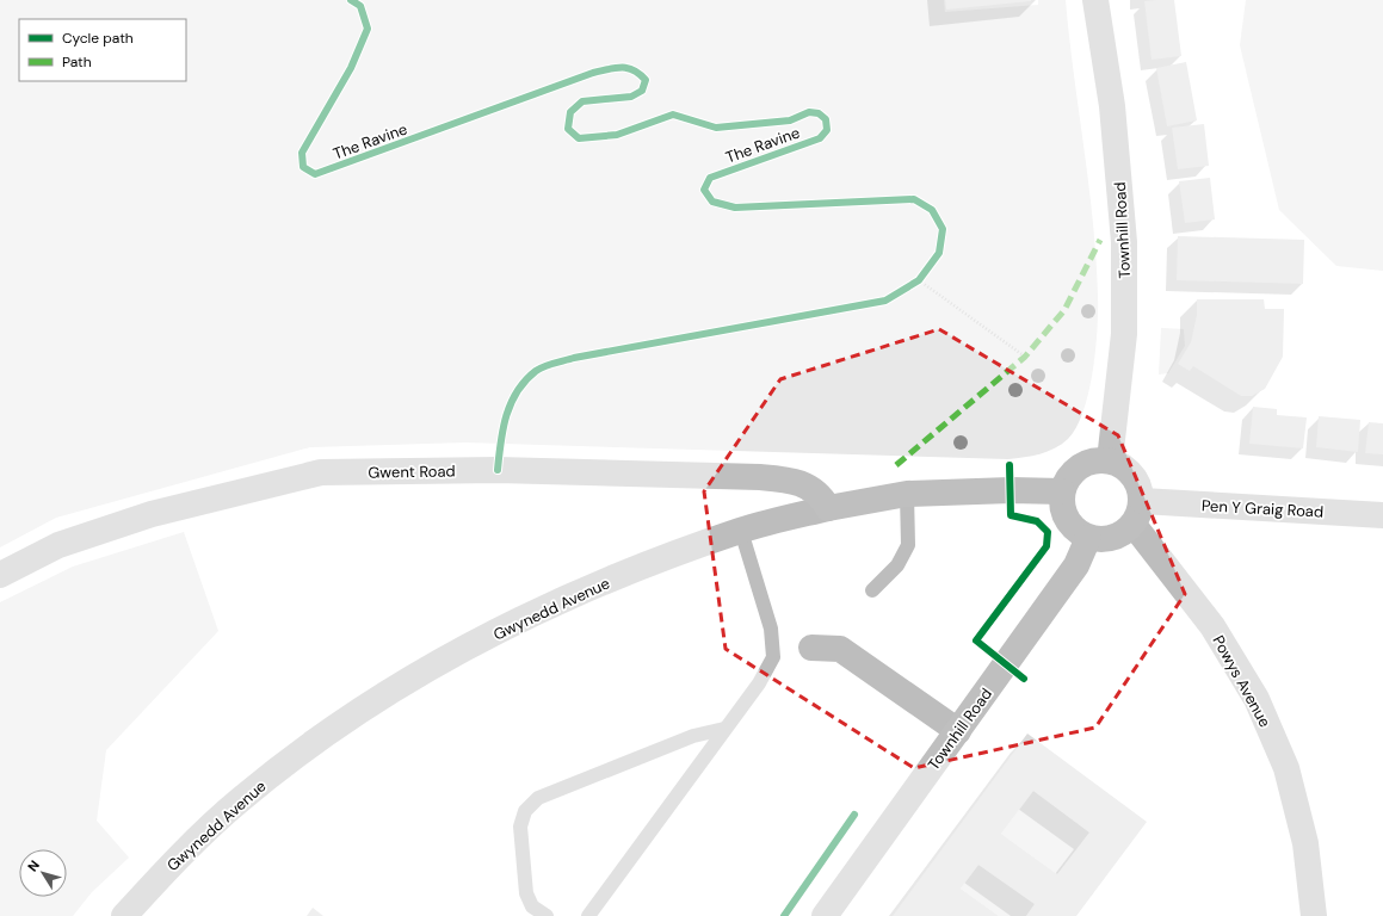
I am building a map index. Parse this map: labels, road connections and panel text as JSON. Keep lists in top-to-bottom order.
{
  "streets": {
    "street": [
      "Townhill Road",
      "Gwent Road",
      "Pen Y Graig Road",
      "Gwynedd Avenue",
      "Powys Avenue"
    ],
    "cycle path": ["The Ravine"]
  },
  "crossings": [
    ["Townhill Road", "Pen Y Graig Road"],
    ["Townhill Road", "Gwynedd Avenue"],
    ["Townhill Road", "Powys Avenue"],
    ["Gwent Road", "Gwynedd Avenue"],
    ["Pen Y Graig Road", "Gwynedd Avenue"],
    ["Pen Y Graig Road", "Powys Avenue"],
    ["Gwynedd Avenue", "Powys Avenue"]
  ],
  "legend": ["Cycle path", "Path"],
  "north": "top left"
}
